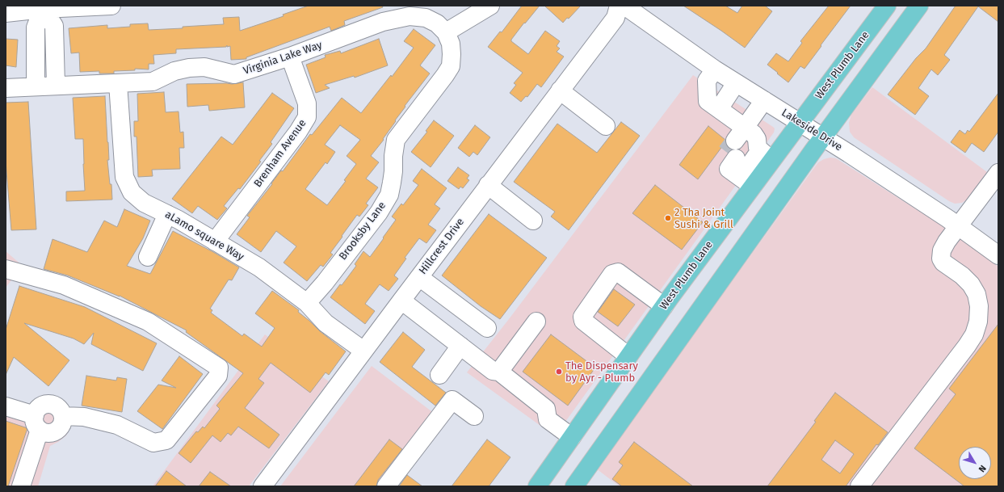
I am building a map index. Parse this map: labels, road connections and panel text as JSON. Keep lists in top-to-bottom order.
{
  "streets": {
    "main road": ["West Plumb Lane"],
    "street": [
      "Virginia Lake Way",
      "Lakeside Drive",
      "Brenham Avenue",
      "Brooksby Lane",
      "aLamo square Way",
      "Hillcrest Drive"
    ]
  },
  "crossings": [
    ["Virginia Lake Way", "Brenham Avenue"],
    ["Virginia Lake Way", "Brooksby Lane"],
    ["Virginia Lake Way", "aLamo square Way"],
    ["West Plumb Lane", "Lakeside Drive"],
    ["Brenham Avenue", "aLamo square Way"],
    ["Brooksby Lane", "aLamo square Way"],
    ["aLamo square Way", "Hillcrest Drive"]
  ],
  "places": ["2 Tha Joint Sushi & Grill", "The Dispensary by Ayr - Plumb"],
  "north": "bottom right"
}
